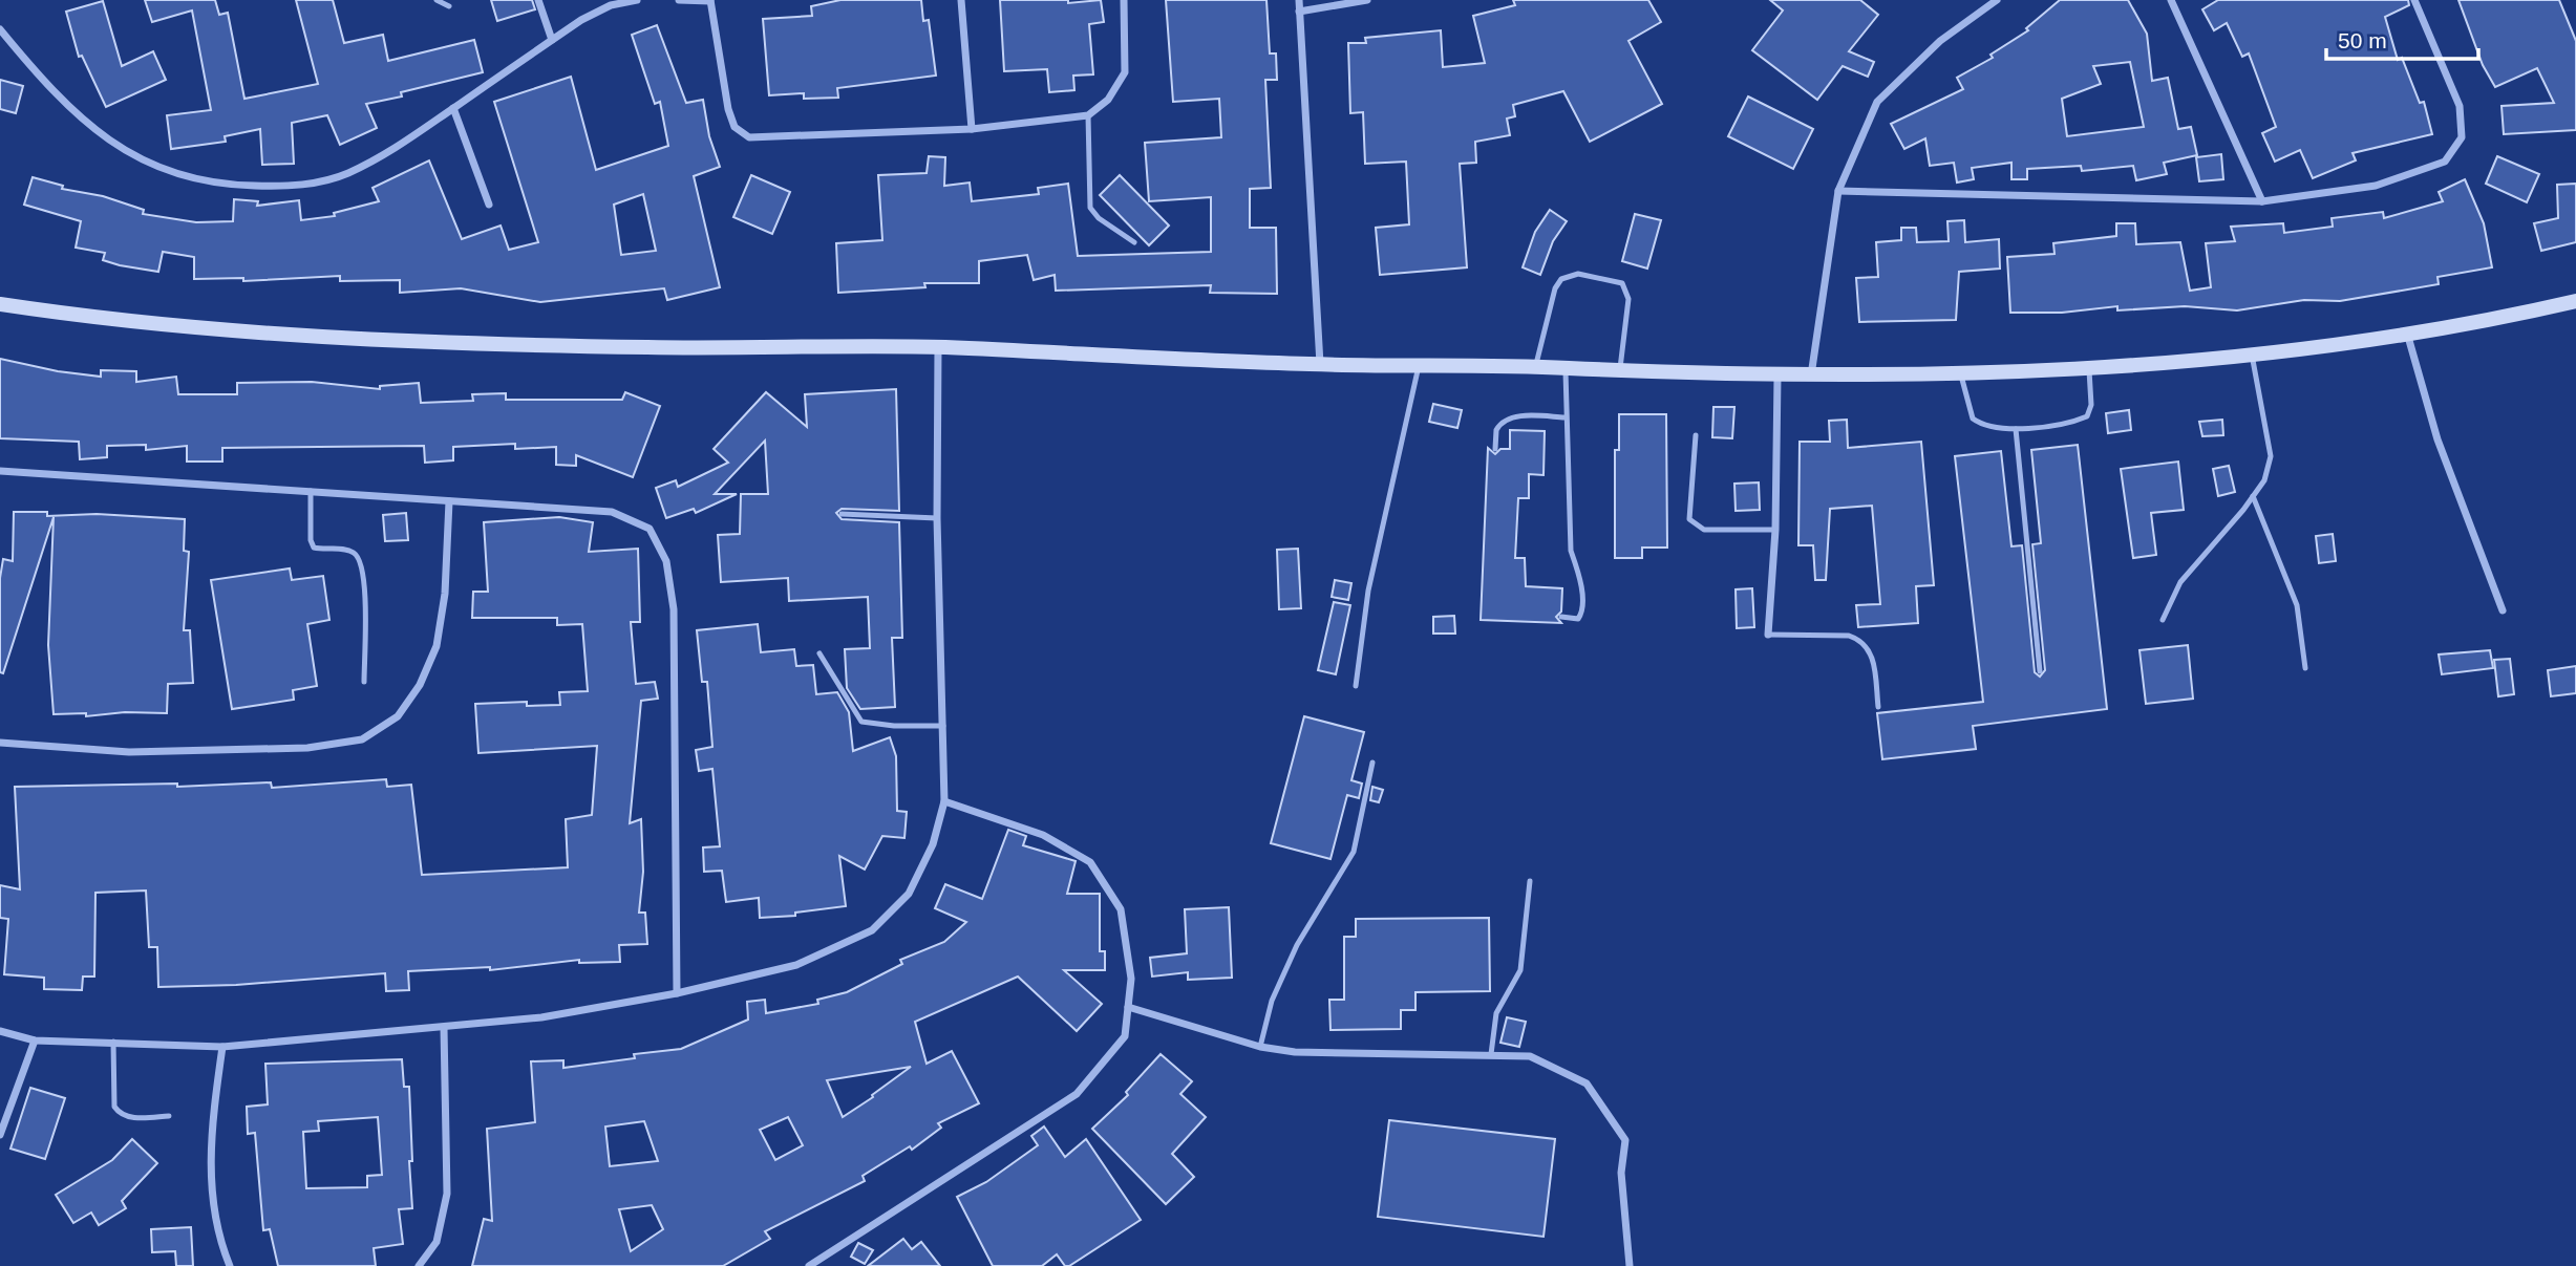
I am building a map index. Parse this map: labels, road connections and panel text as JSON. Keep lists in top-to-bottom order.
{
  "scale_bar": "50 m"
}
